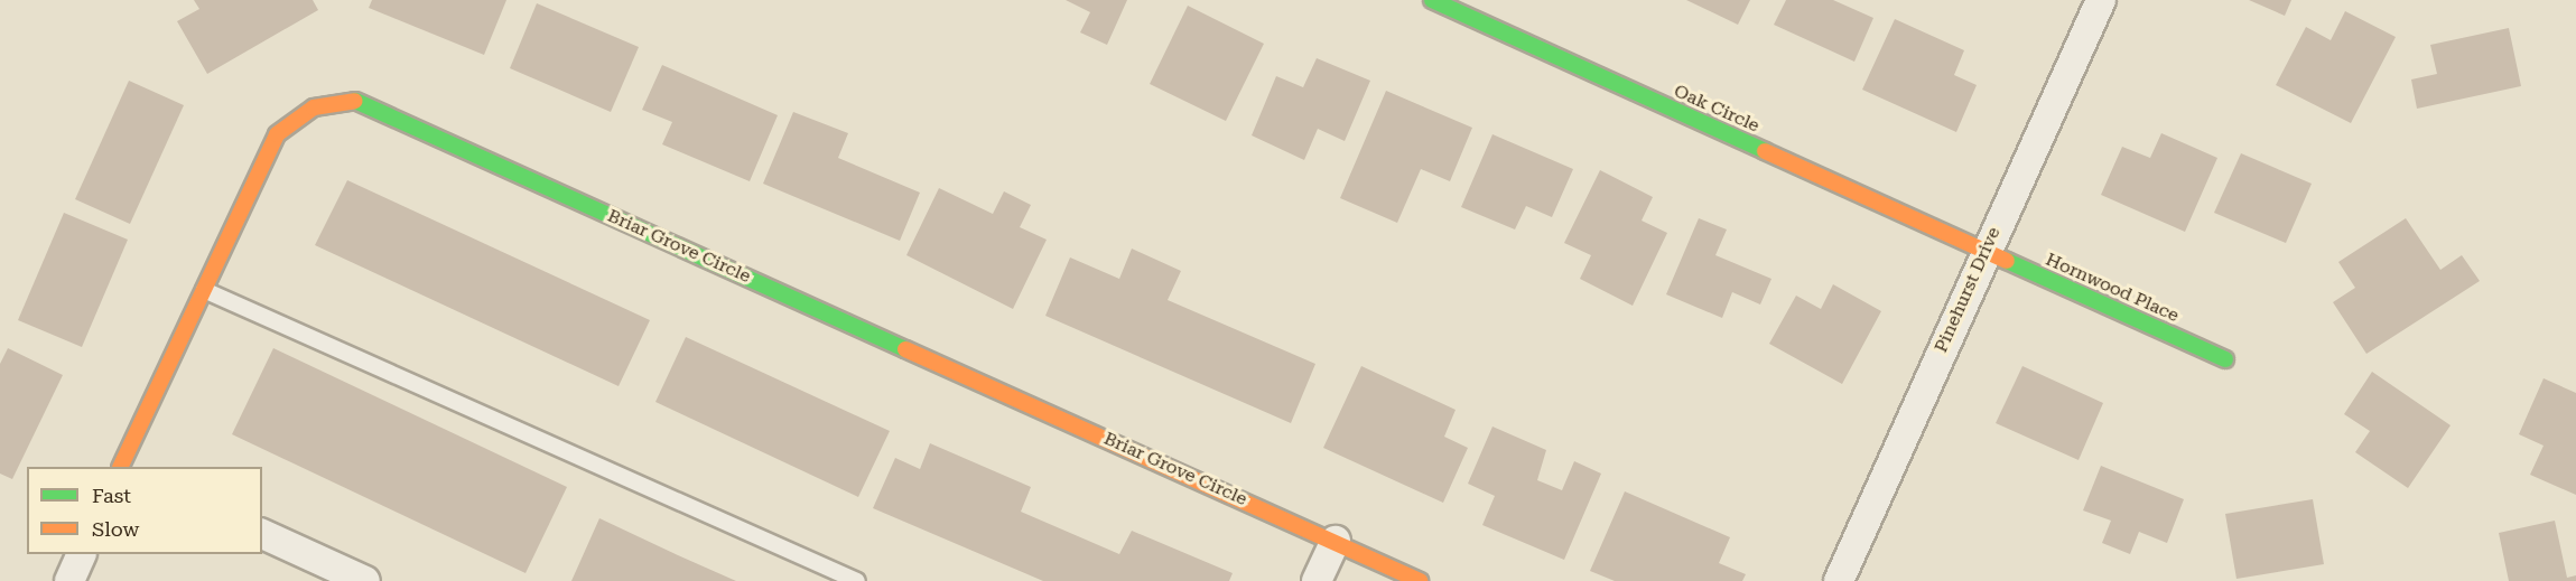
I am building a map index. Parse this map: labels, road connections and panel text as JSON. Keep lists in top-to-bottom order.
{
  "streets": {
    "street": [
      "Oak Circle",
      "Briar Grove Circle",
      "Hornwood Place",
      "Pinehurst Drive"
    ]
  },
  "crossings": [
    ["Oak Circle", "Hornwood Place"],
    ["Oak Circle", "Pinehurst Drive"],
    ["Hornwood Place", "Pinehurst Drive"]
  ],
  "legend": ["Fast", "Slow"]
}
